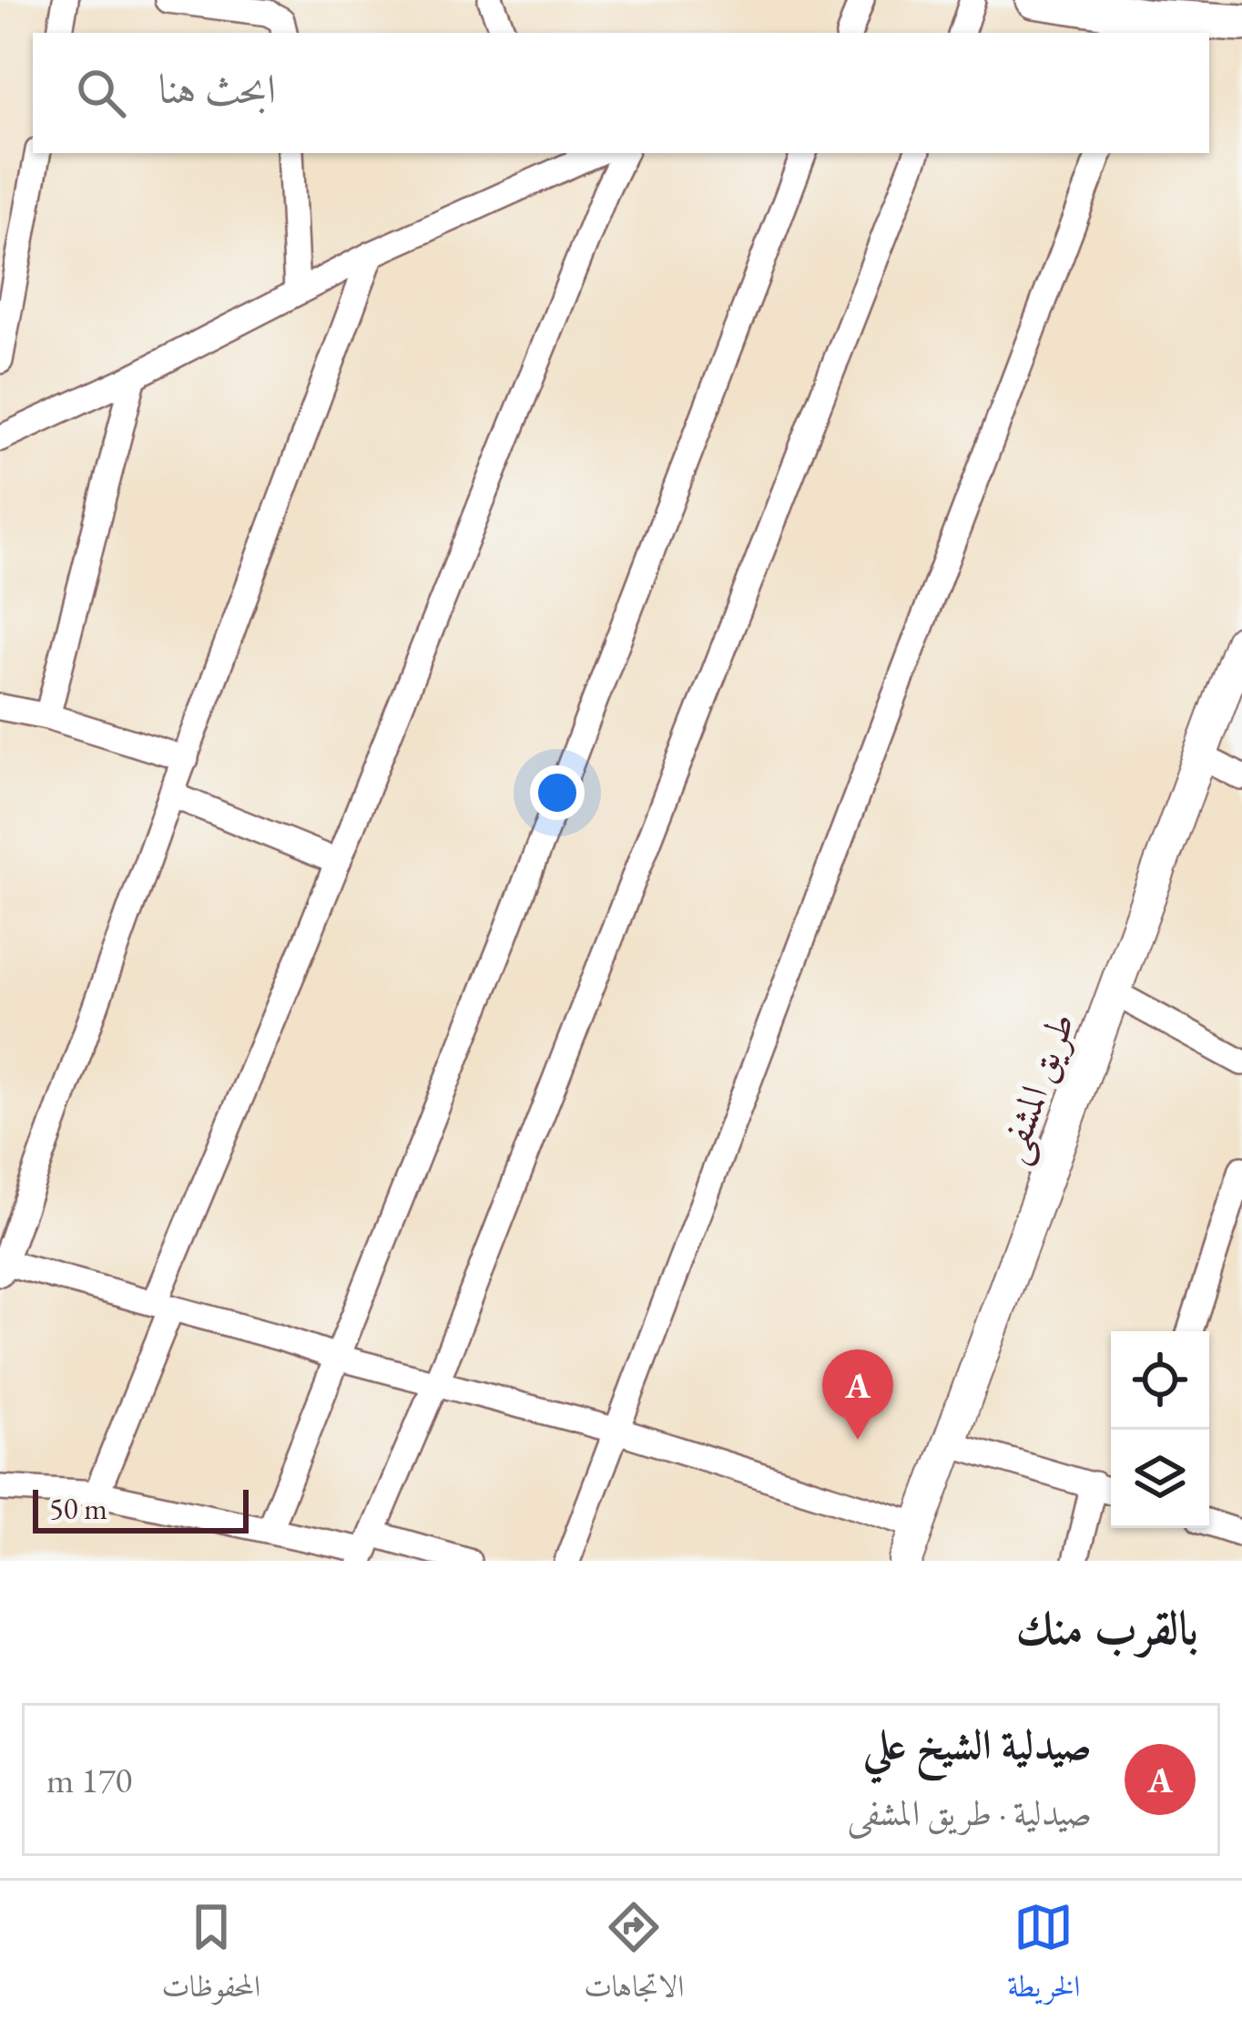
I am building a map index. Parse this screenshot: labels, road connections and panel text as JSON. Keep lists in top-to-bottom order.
{
  "streets": {
    "street": ["طريق المشفى"]
  },
  "scale_bar": "50 m",
  "page": {
    "search": "ابحث هنا",
    "pins": "A",
    "scale": "50 m",
    "heading": "بالقرب منك",
    "list": [
      {
        "mark": "A",
        "name": "صيدلية الشيخ علي",
        "note": "صيدلية · طريق المشفى",
        "value": "170 m"
      }
    ],
    "nav": ["الخريطة", "الاتجاهات", "المحفوظات"]
  }
}
